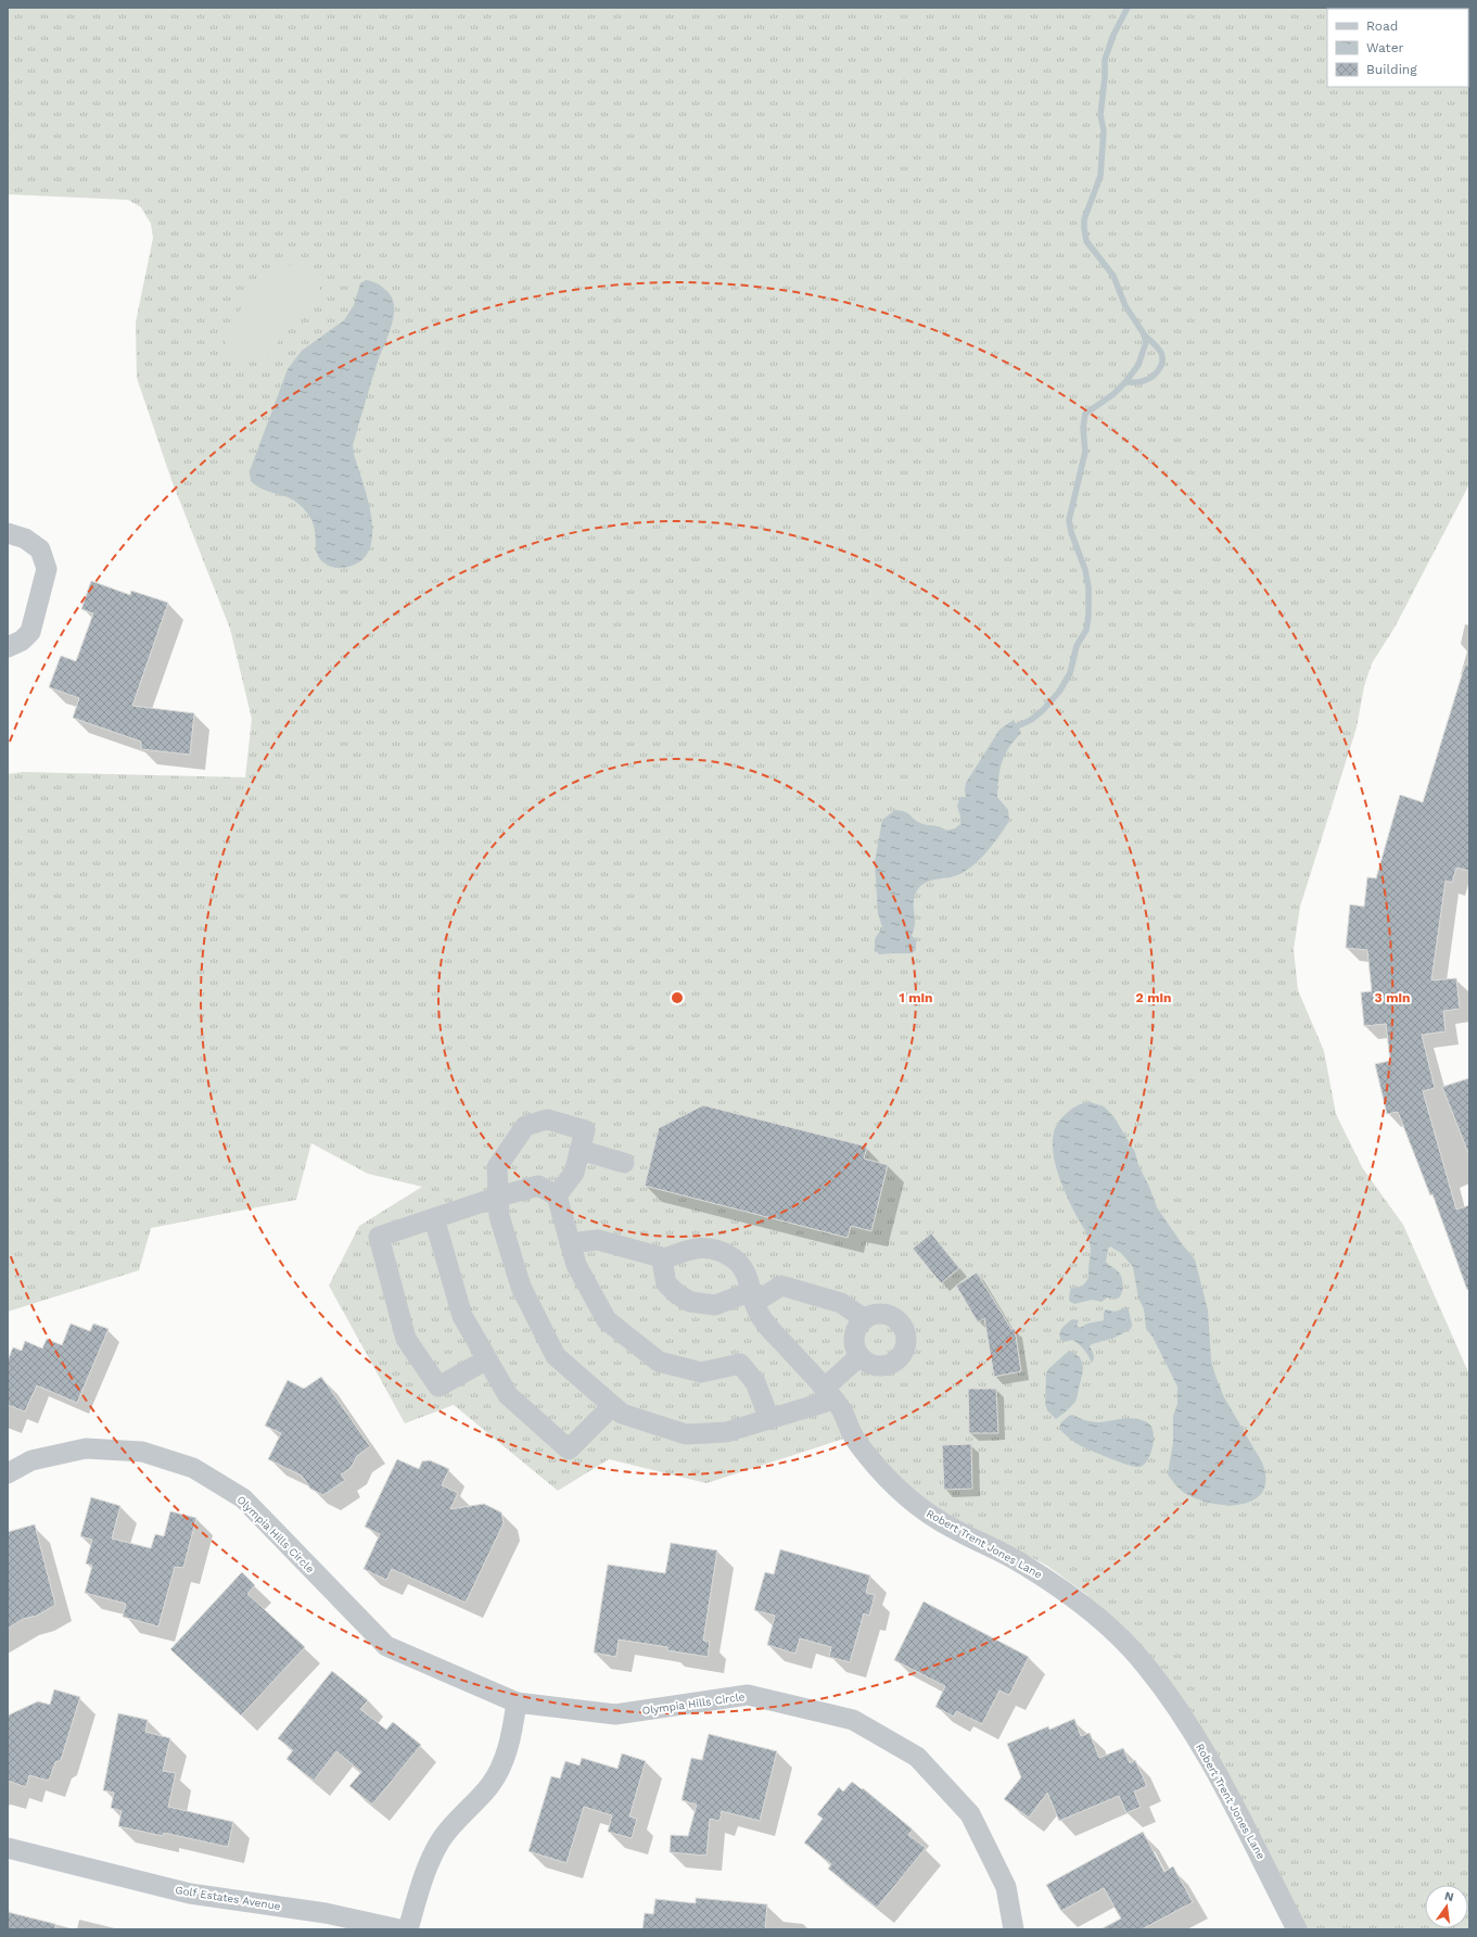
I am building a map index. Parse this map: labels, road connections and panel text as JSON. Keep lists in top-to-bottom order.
{
  "streets": {
    "street": ["Olympia Hills Circle", "Robert Trent Jones Lane", "Golf Estates Avenue"]
  },
  "legend": ["Road", "Water", "Building"],
  "north": "top",
  "rings": ["1 min", "2 min", "3 min"]
}
